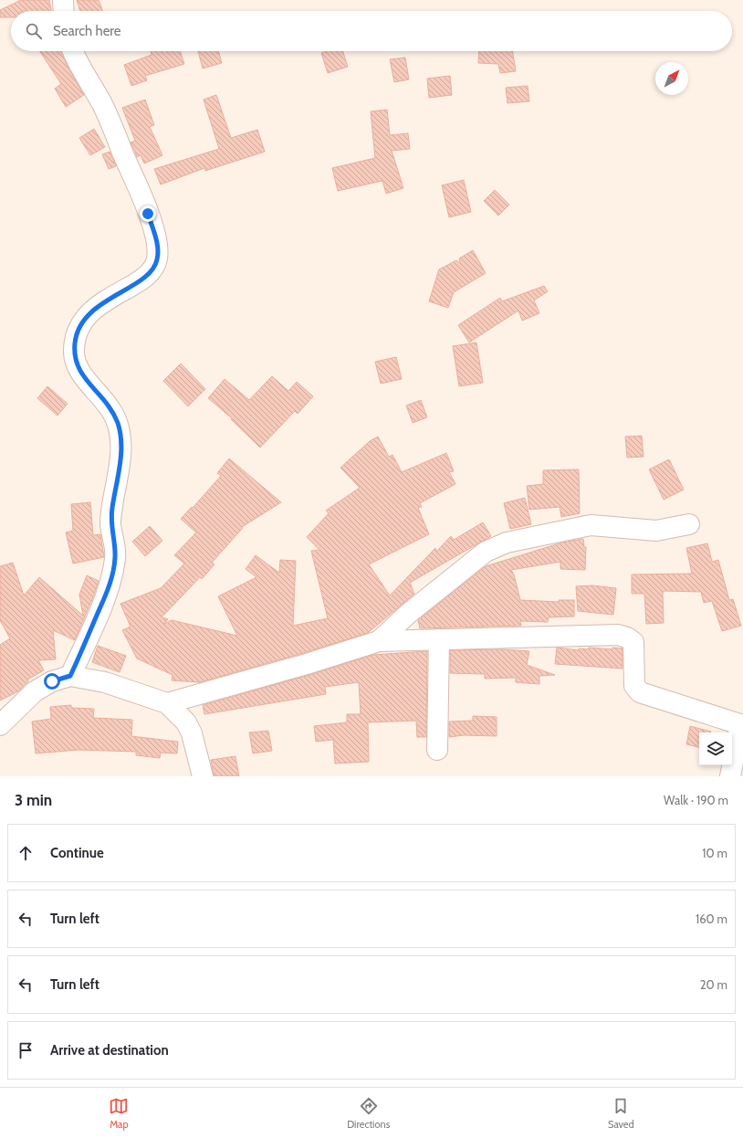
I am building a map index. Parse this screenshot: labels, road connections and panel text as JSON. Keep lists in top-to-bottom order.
{
  "north": "top right",
  "page": {
    "search": "Search here",
    "heading": ["3 min", "Walk · 190 m"],
    "list": [
      ["Continue", "10 m"],
      ["Turn left", "160 m"],
      ["Turn left", "20 m"],
      "Arrive at destination"
    ],
    "nav": ["Map", "Directions", "Saved"]
  }
}
